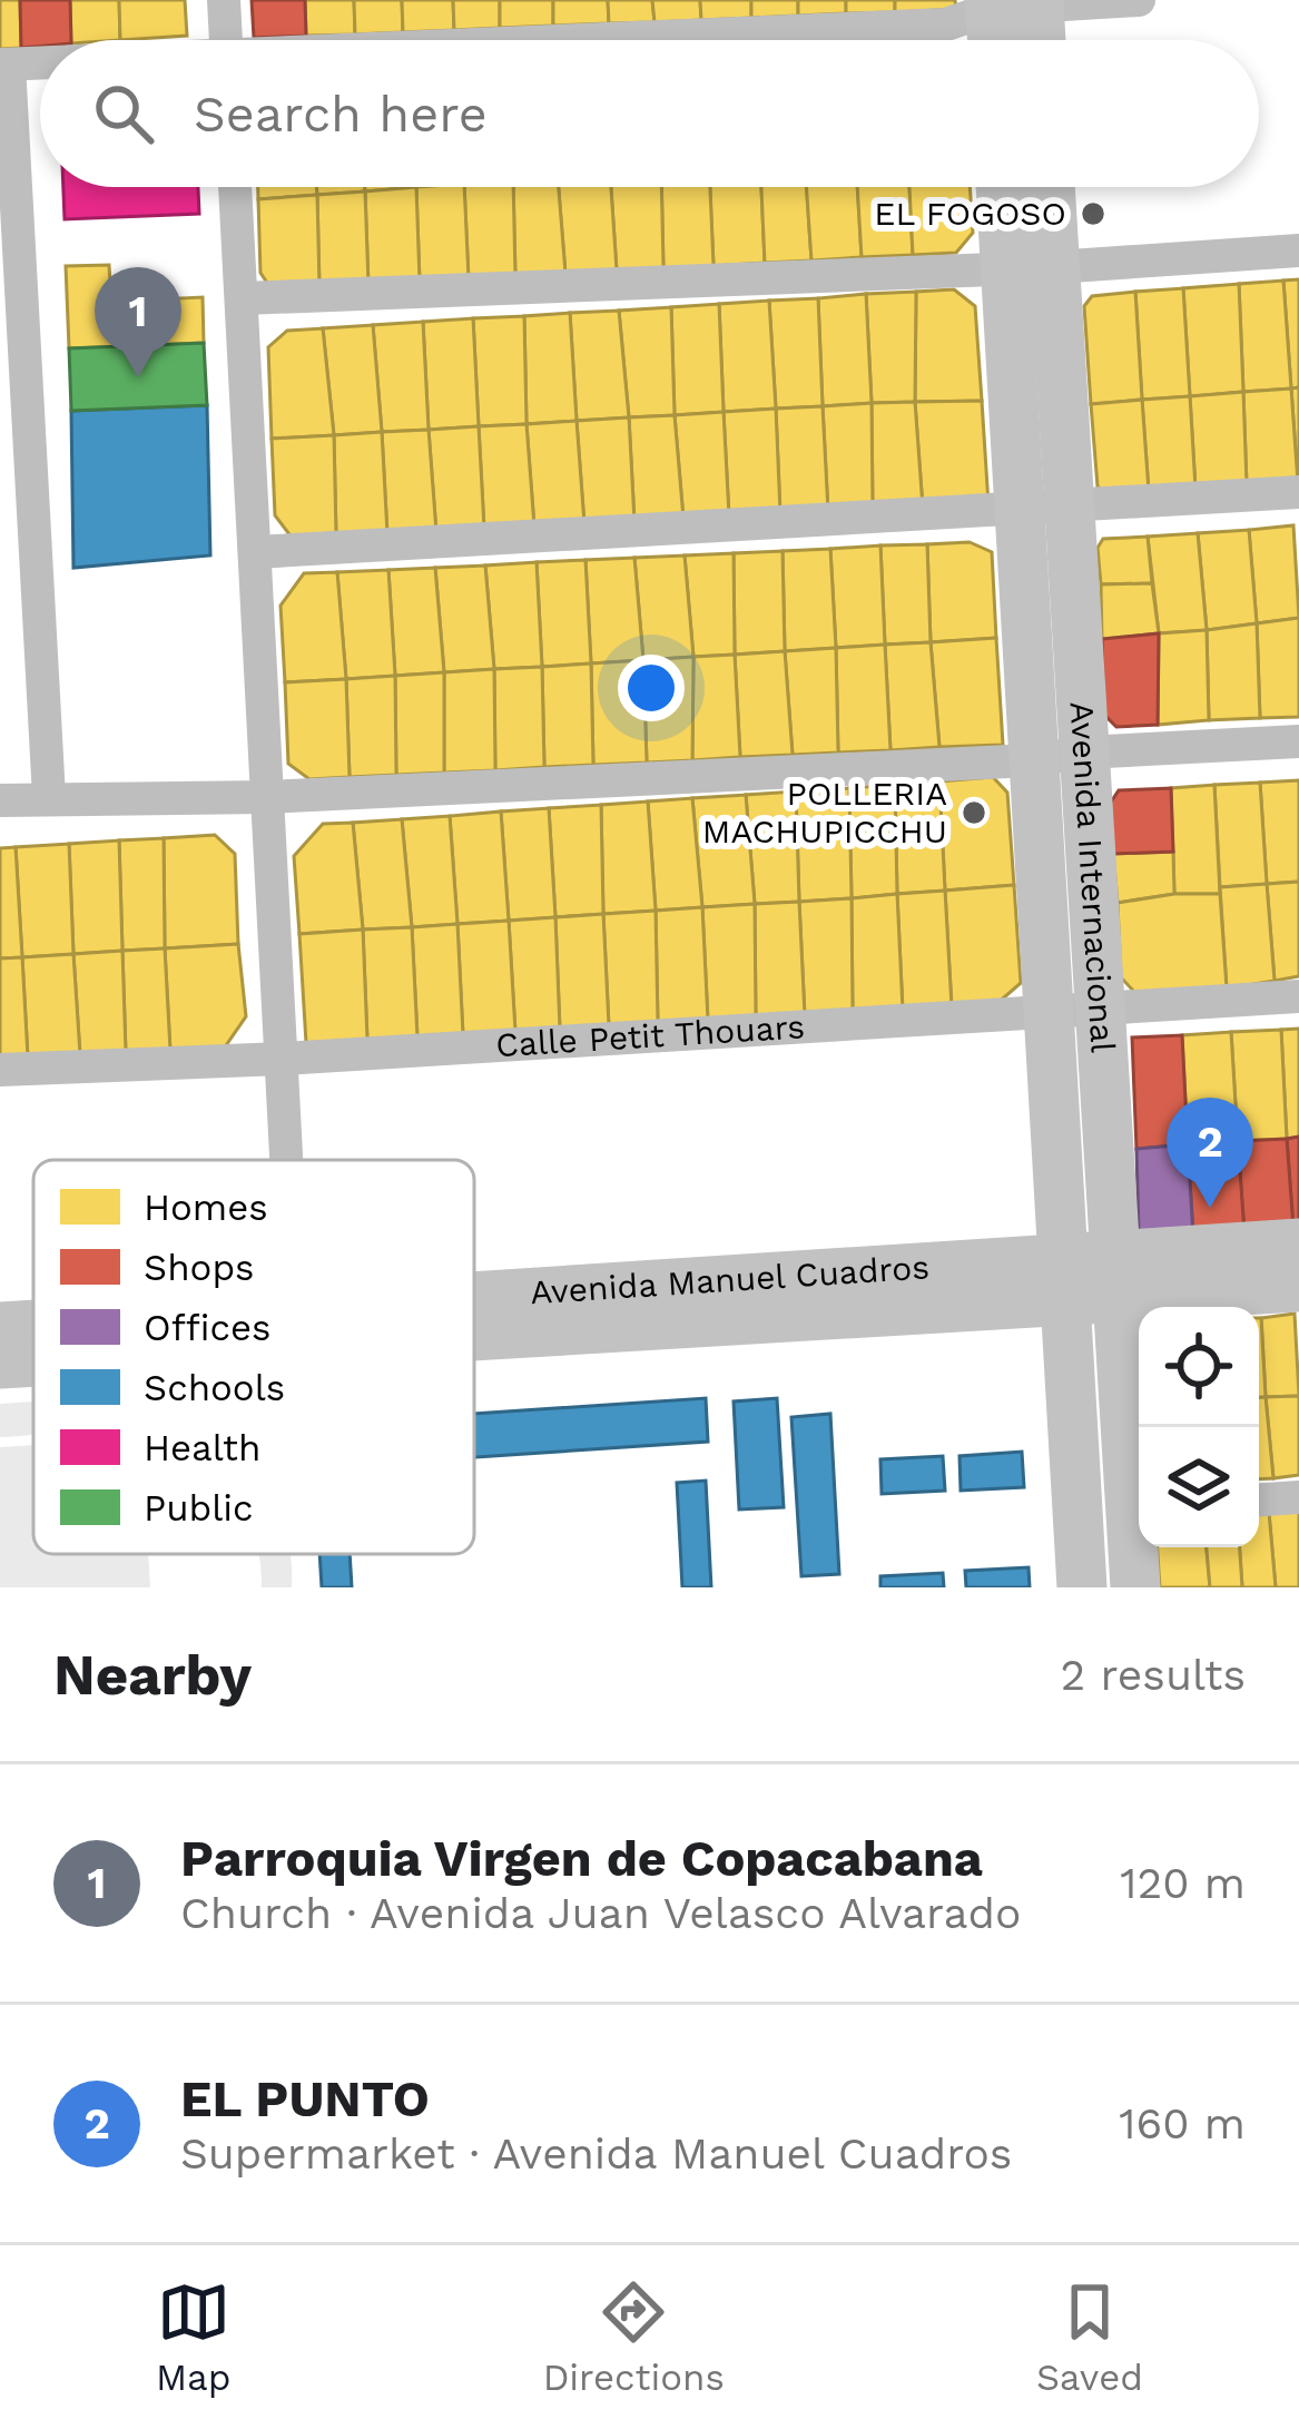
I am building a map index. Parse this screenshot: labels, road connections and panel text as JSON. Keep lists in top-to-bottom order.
{
  "streets": {
    "main road": ["Avenida Internacional", "Avenida Manuel Cuadros"],
    "street": ["Calle Petit Thouars"]
  },
  "crossings": [
    ["Avenida Internacional", "Calle Petit Thouars"],
    ["Avenida Internacional", "Avenida Manuel Cuadros"]
  ],
  "places": ["EL FOGOSO", "POLLERIA MACHUPICCHU"],
  "legend": [
    "Homes",
    "Shops",
    "Offices",
    "Schools",
    "Health",
    "Public"
  ],
  "page": {
    "search": "Search here",
    "pins": ["1", "2"],
    "heading": ["Nearby", "2 results"],
    "list": [
      {
        "mark": "1",
        "name": "Parroquia Virgen de Copacabana",
        "note": "Church · Avenida Juan Velasco Alvarado",
        "value": "120 m"
      },
      {
        "mark": "2",
        "name": "EL PUNTO",
        "note": "Supermarket · Avenida Manuel Cuadros",
        "value": "160 m"
      }
    ],
    "nav": ["Map", "Directions", "Saved"]
  }
}
